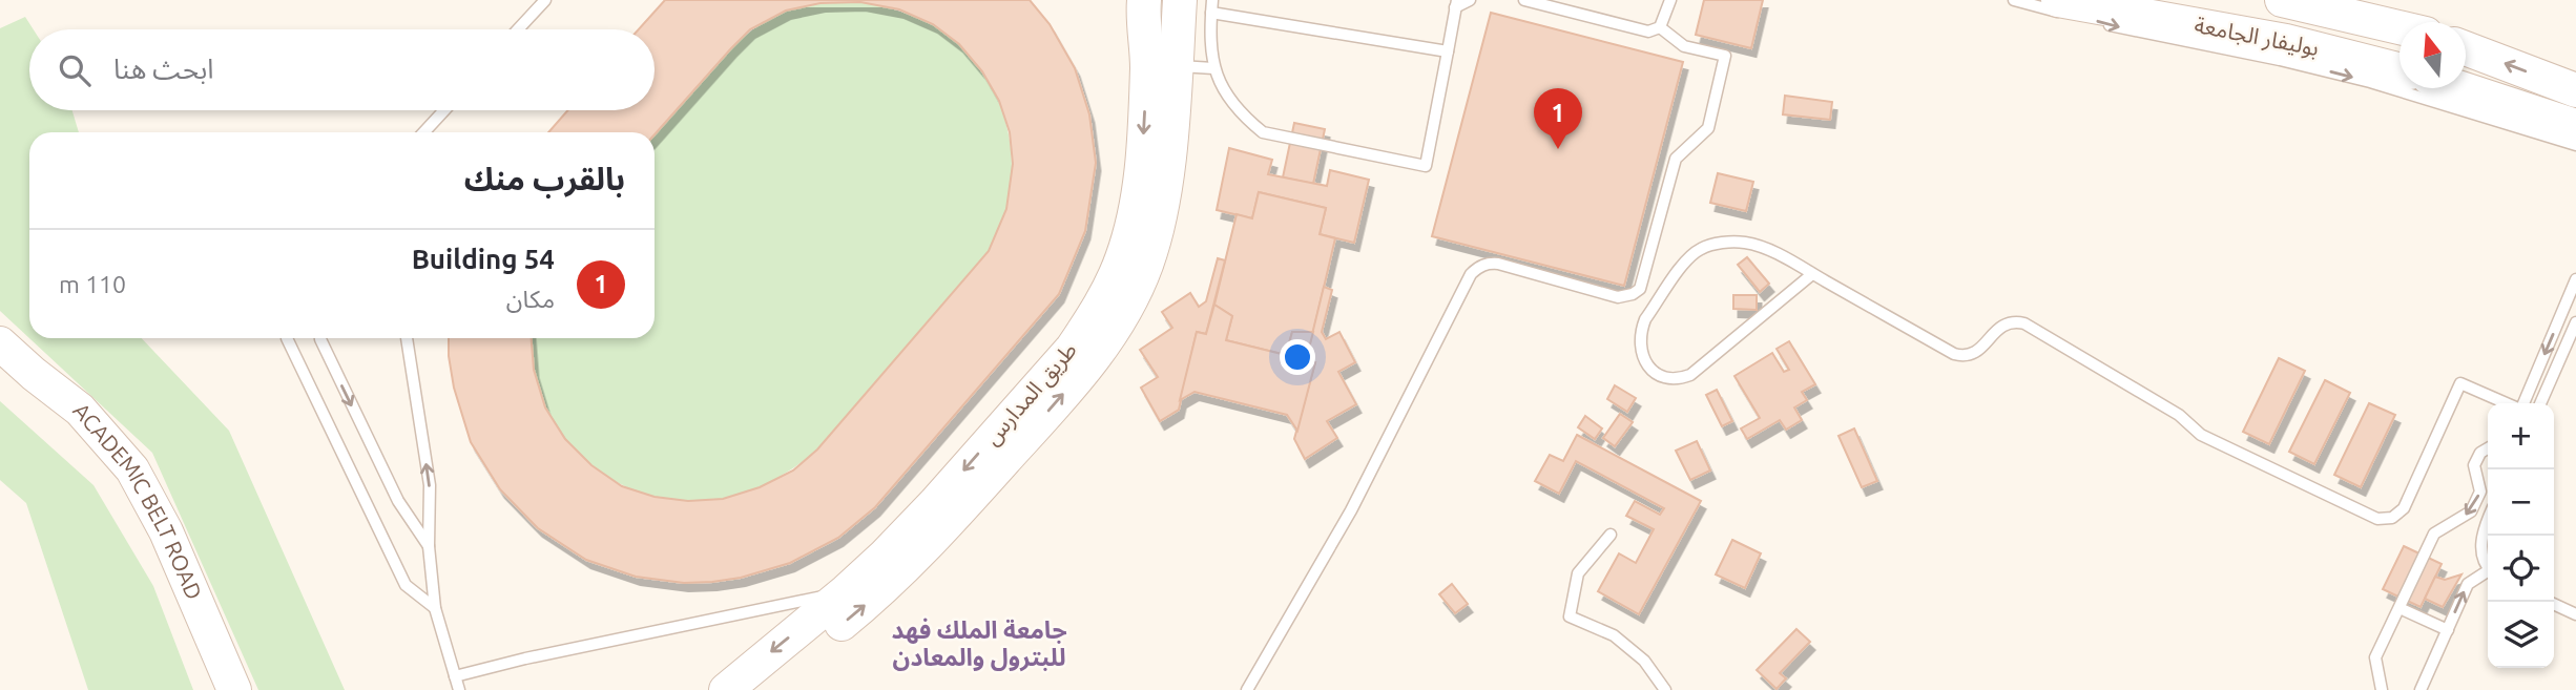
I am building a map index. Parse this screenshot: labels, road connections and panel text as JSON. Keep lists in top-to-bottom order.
{
  "streets": {
    "street": ["بوليفار الجامعة", "طريق المدارس", "ACADEMIC BELT ROAD"]
  },
  "districts": ["جامعة الملك فهد للبترول والمعادن"],
  "north": "top",
  "page": {
    "search": "ابحث هنا",
    "pins": "1",
    "heading": "بالقرب منك",
    "list": [
      {
        "mark": "1",
        "name": "Building 54",
        "note": "مكان",
        "value": "110 m"
      }
    ],
    "map_buttons": ["+", "−"]
  }
}
